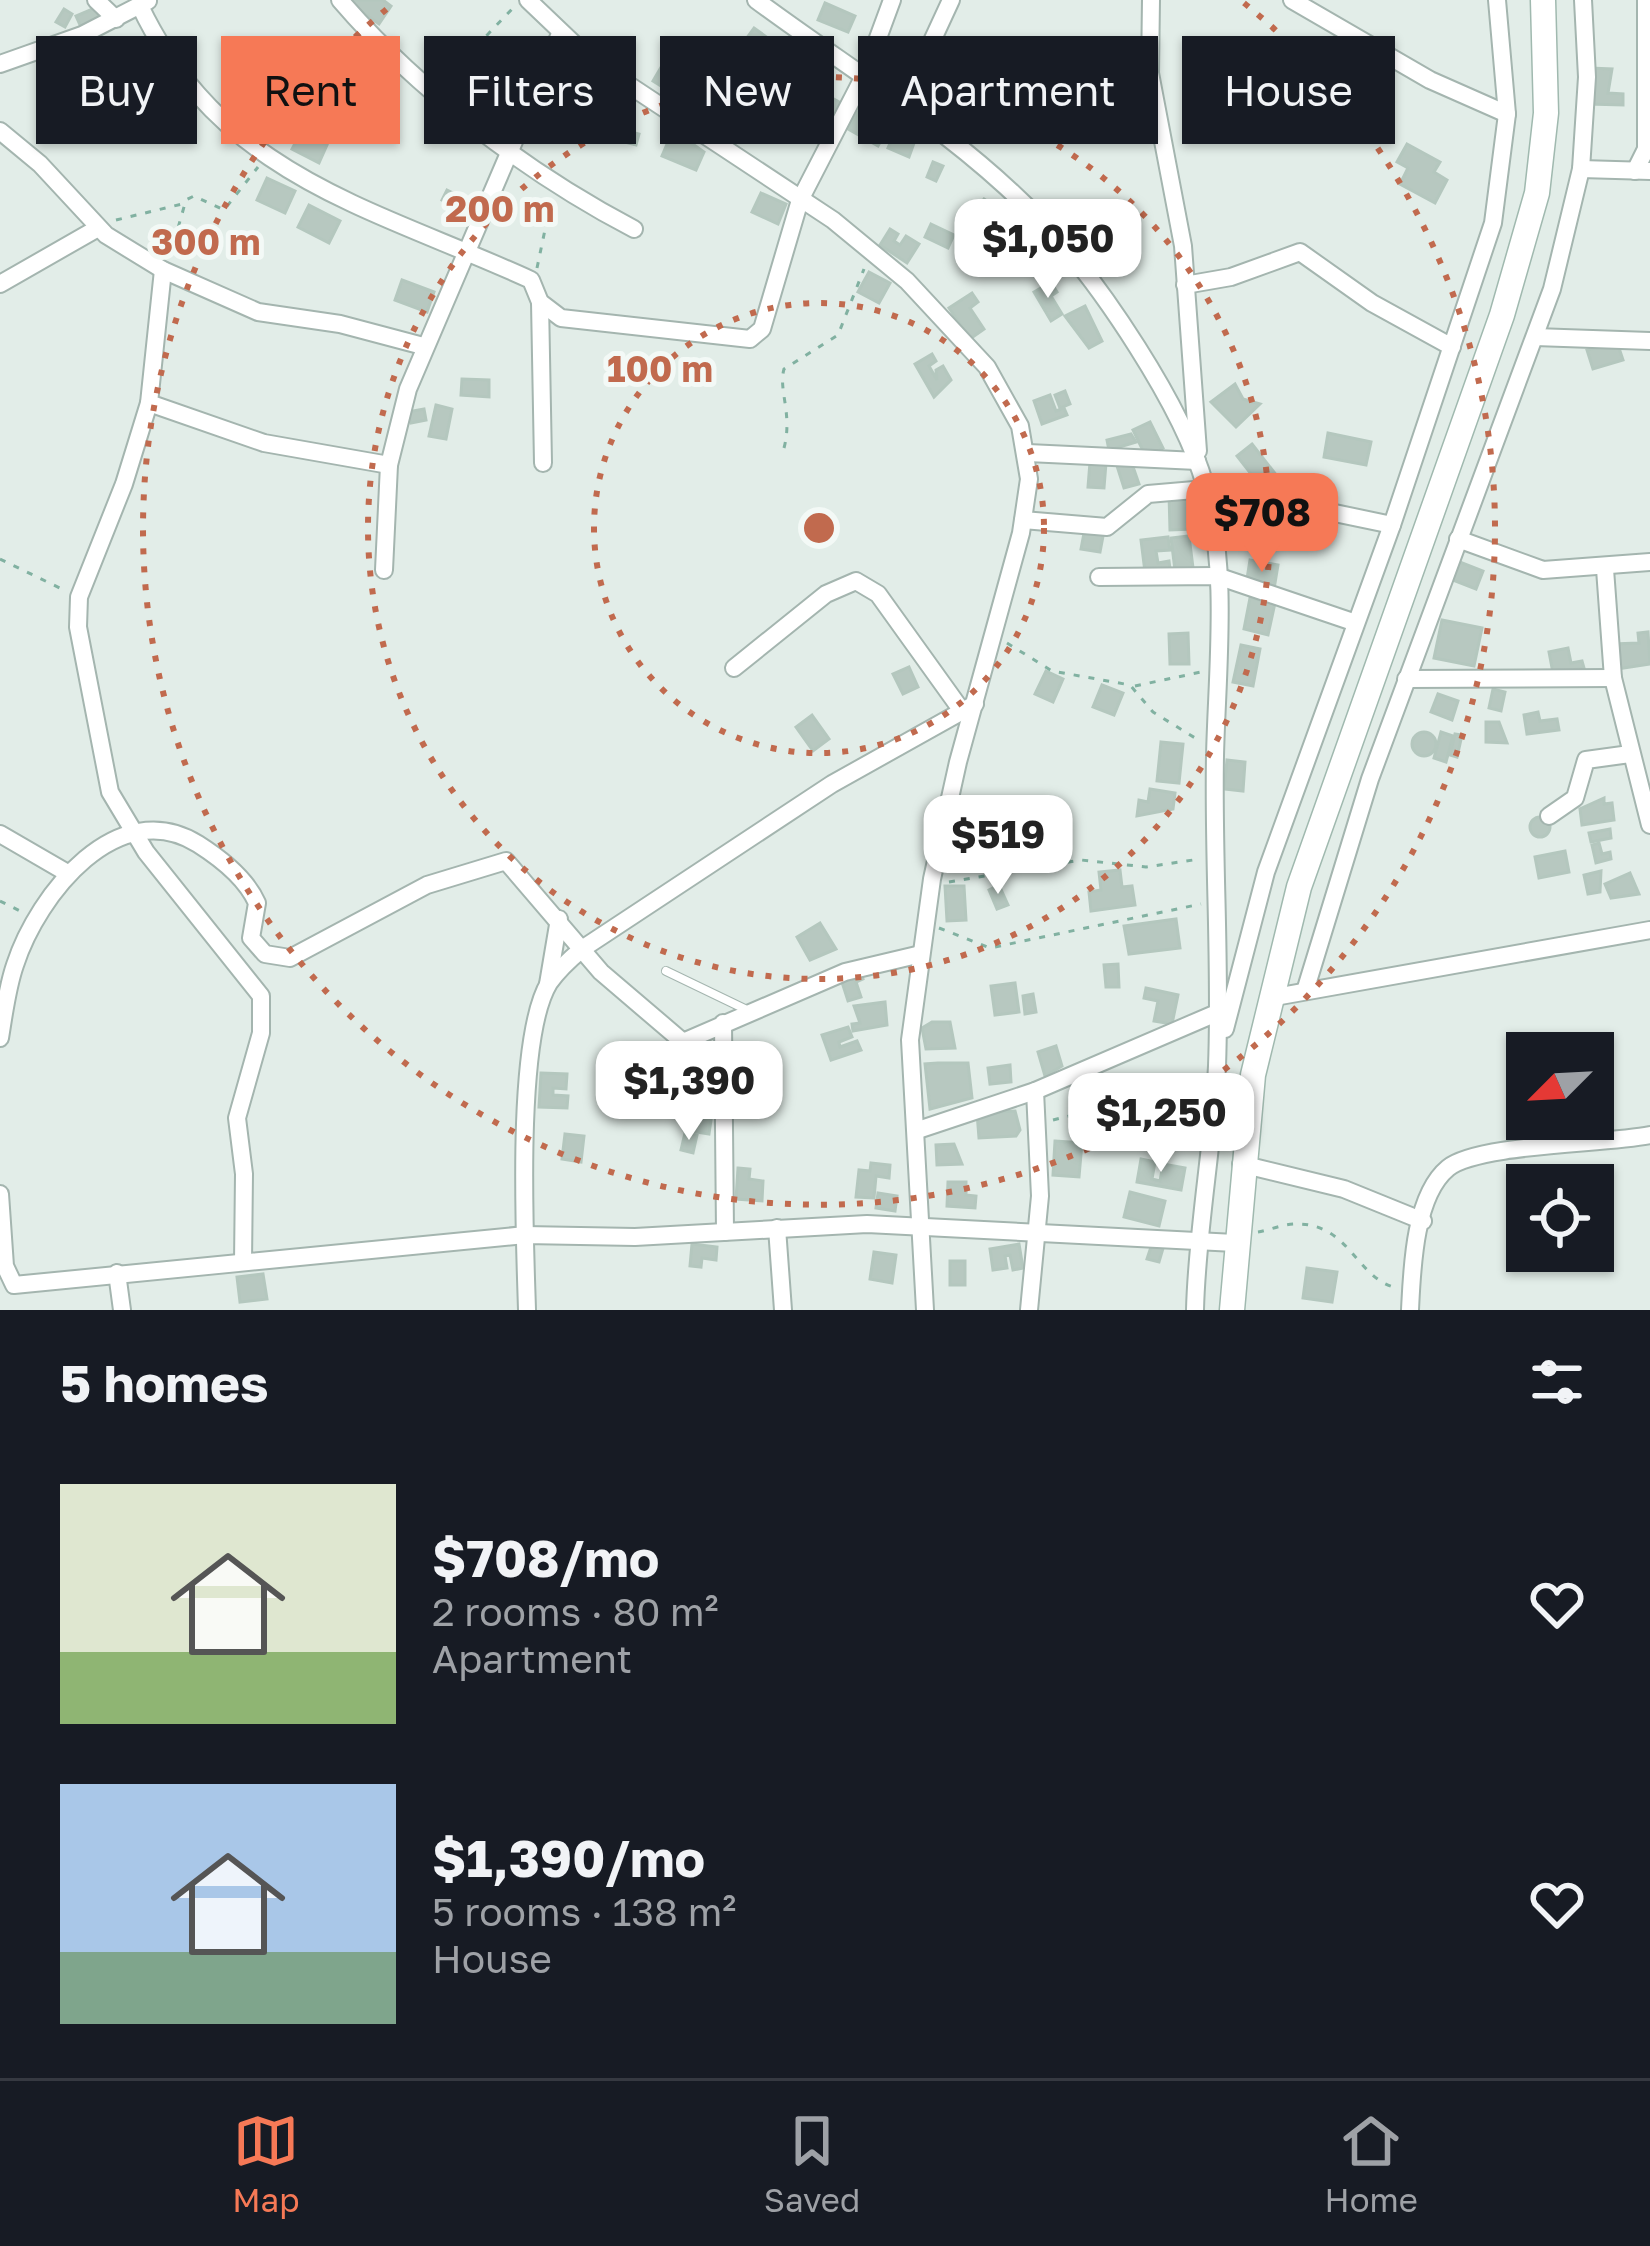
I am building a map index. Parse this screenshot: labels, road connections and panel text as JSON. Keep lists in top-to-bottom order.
{
  "north": "bottom left",
  "page": {
    "chip": [
      "Buy",
      "Rent",
      "Filters",
      "New",
      "Apartment",
      "House"
    ],
    "price": [
      "$1,050",
      "$708",
      "$519",
      "$1,390",
      "$1,250"
    ],
    "heading": "5 homes",
    "list": [
      {
        "name": "$708/mo",
        "note": "2 rooms · 80 m² · Apartment"
      },
      {
        "name": "$1,390/mo",
        "note": "5 rooms · 138 m² · House"
      }
    ],
    "tabs": ["Map", "Saved", "Home"]
  },
  "rings": ["200 m", "300 m", "100 m"]
}
